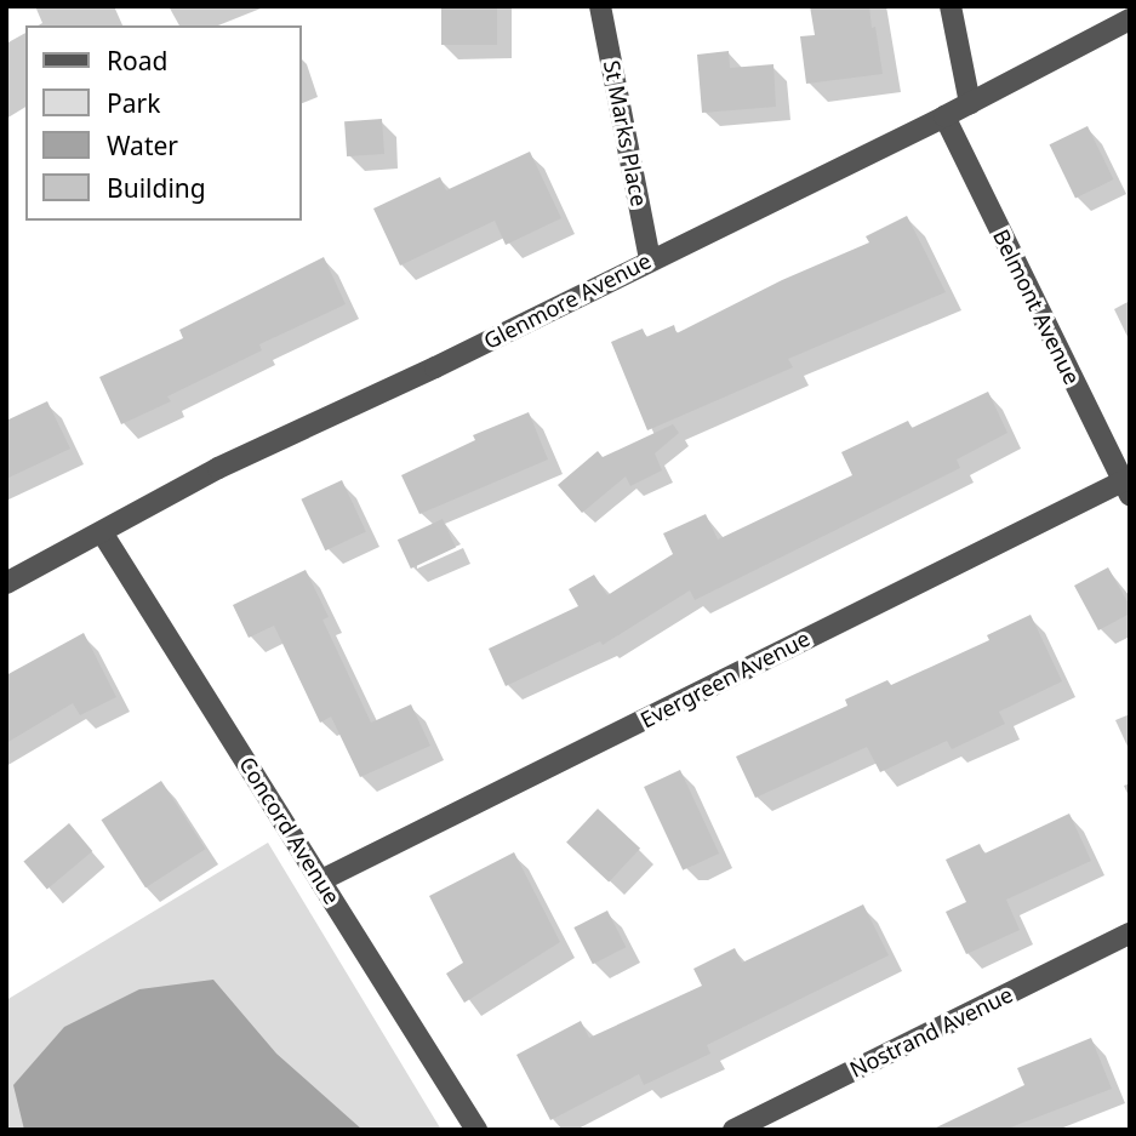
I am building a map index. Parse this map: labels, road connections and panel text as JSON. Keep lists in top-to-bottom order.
{
  "streets": {
    "street": [
      "St Marks Place",
      "Glenmore Avenue",
      "Belmont Avenue",
      "Evergreen Avenue",
      "Concord Avenue",
      "Nostrand Avenue"
    ]
  },
  "crossings": [
    ["St Marks Place", "Glenmore Avenue"],
    ["Glenmore Avenue", "Belmont Avenue"],
    ["Glenmore Avenue", "Concord Avenue"],
    ["Belmont Avenue", "Evergreen Avenue"],
    ["Evergreen Avenue", "Concord Avenue"]
  ],
  "legend": [
    "Road",
    "Park",
    "Water",
    "Building"
  ]
}
